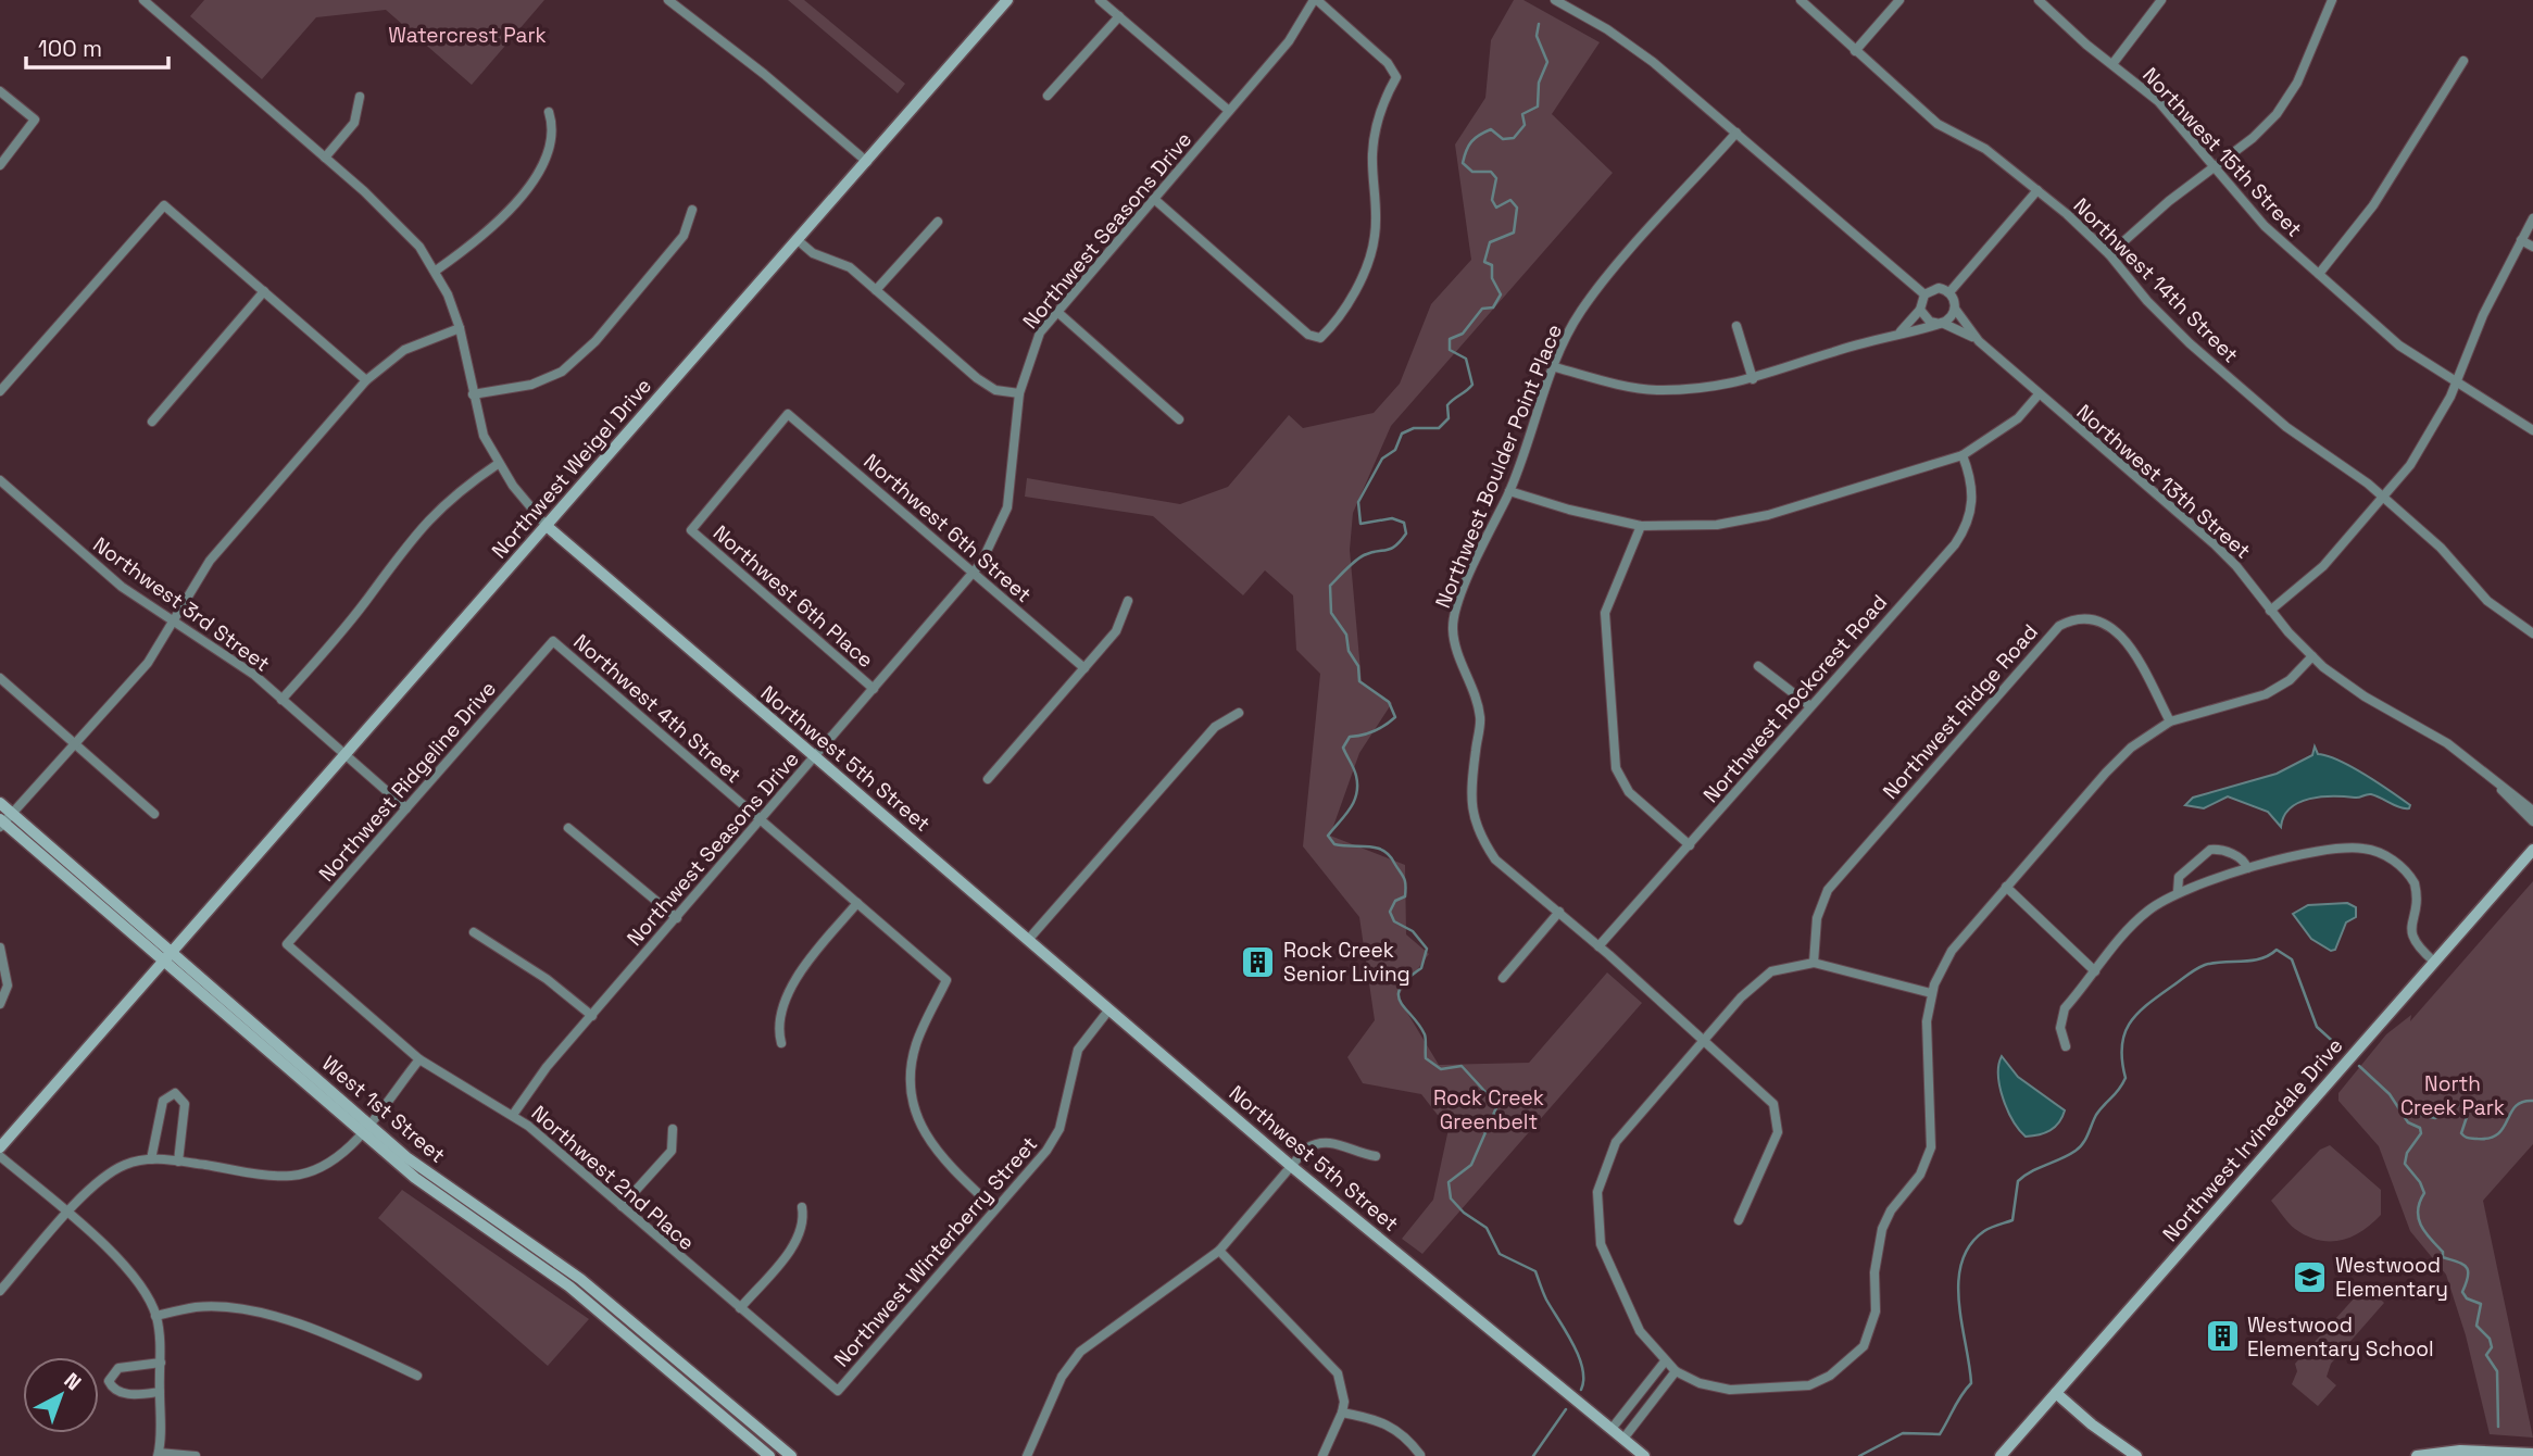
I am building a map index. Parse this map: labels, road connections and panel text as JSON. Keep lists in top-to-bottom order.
{
  "streets": {
    "street": [
      "Northwest 15th Street",
      "Northwest Seasons Drive",
      "Northwest 14th Street",
      "Northwest Boulder Point Place",
      "Northwest Weigel Drive",
      "Northwest 13th Street",
      "Northwest 6th Street",
      "Northwest 6th Place",
      "Northwest 3rd Street",
      "Northwest Rockcrest Road",
      "Northwest 4th Street",
      "Northwest Ridge Road",
      "Northwest 5th Street",
      "Northwest Ridgeline Drive",
      "West 1st Street",
      "Northwest Irvinedale Drive",
      "Northwest 2nd Place",
      "Northwest Winterberry Street"
    ]
  },
  "crossings": [
    ["Northwest Seasons Drive", "Northwest 6th Street"],
    ["Northwest Seasons Drive", "Northwest 6th Place"],
    ["Northwest Seasons Drive", "Northwest 4th Street"],
    ["Northwest Seasons Drive", "Northwest 5th Street"],
    ["Northwest Seasons Drive", "Northwest 2nd Place"],
    ["Northwest Boulder Point Place", "Northwest Rockcrest Road"],
    ["Northwest Weigel Drive", "Northwest 3rd Street"],
    ["Northwest Weigel Drive", "Northwest 5th Street"],
    ["Northwest Weigel Drive", "West 1st Street"],
    ["Northwest 6th Street", "Northwest 6th Place"],
    ["Northwest 3rd Street", "Northwest Ridgeline Drive"],
    ["Northwest 4th Street", "Northwest Ridgeline Drive"],
    ["Northwest 4th Street", "Northwest Winterberry Street"],
    ["Northwest 5th Street", "Northwest Winterberry Street"],
    ["Northwest Ridgeline Drive", "Northwest 2nd Place"],
    ["Northwest 2nd Place", "Northwest Winterberry Street"]
  ],
  "parks": ["Watercrest Park", "North Creek Park", "Rock Creek Greenbelt"],
  "places": {
    "building": ["Rock Creek Senior Living", "Westwood Elementary School"],
    "school or university": ["Westwood Elementary"]
  },
  "scale_bar": "100 m",
  "north": "top right"
}
